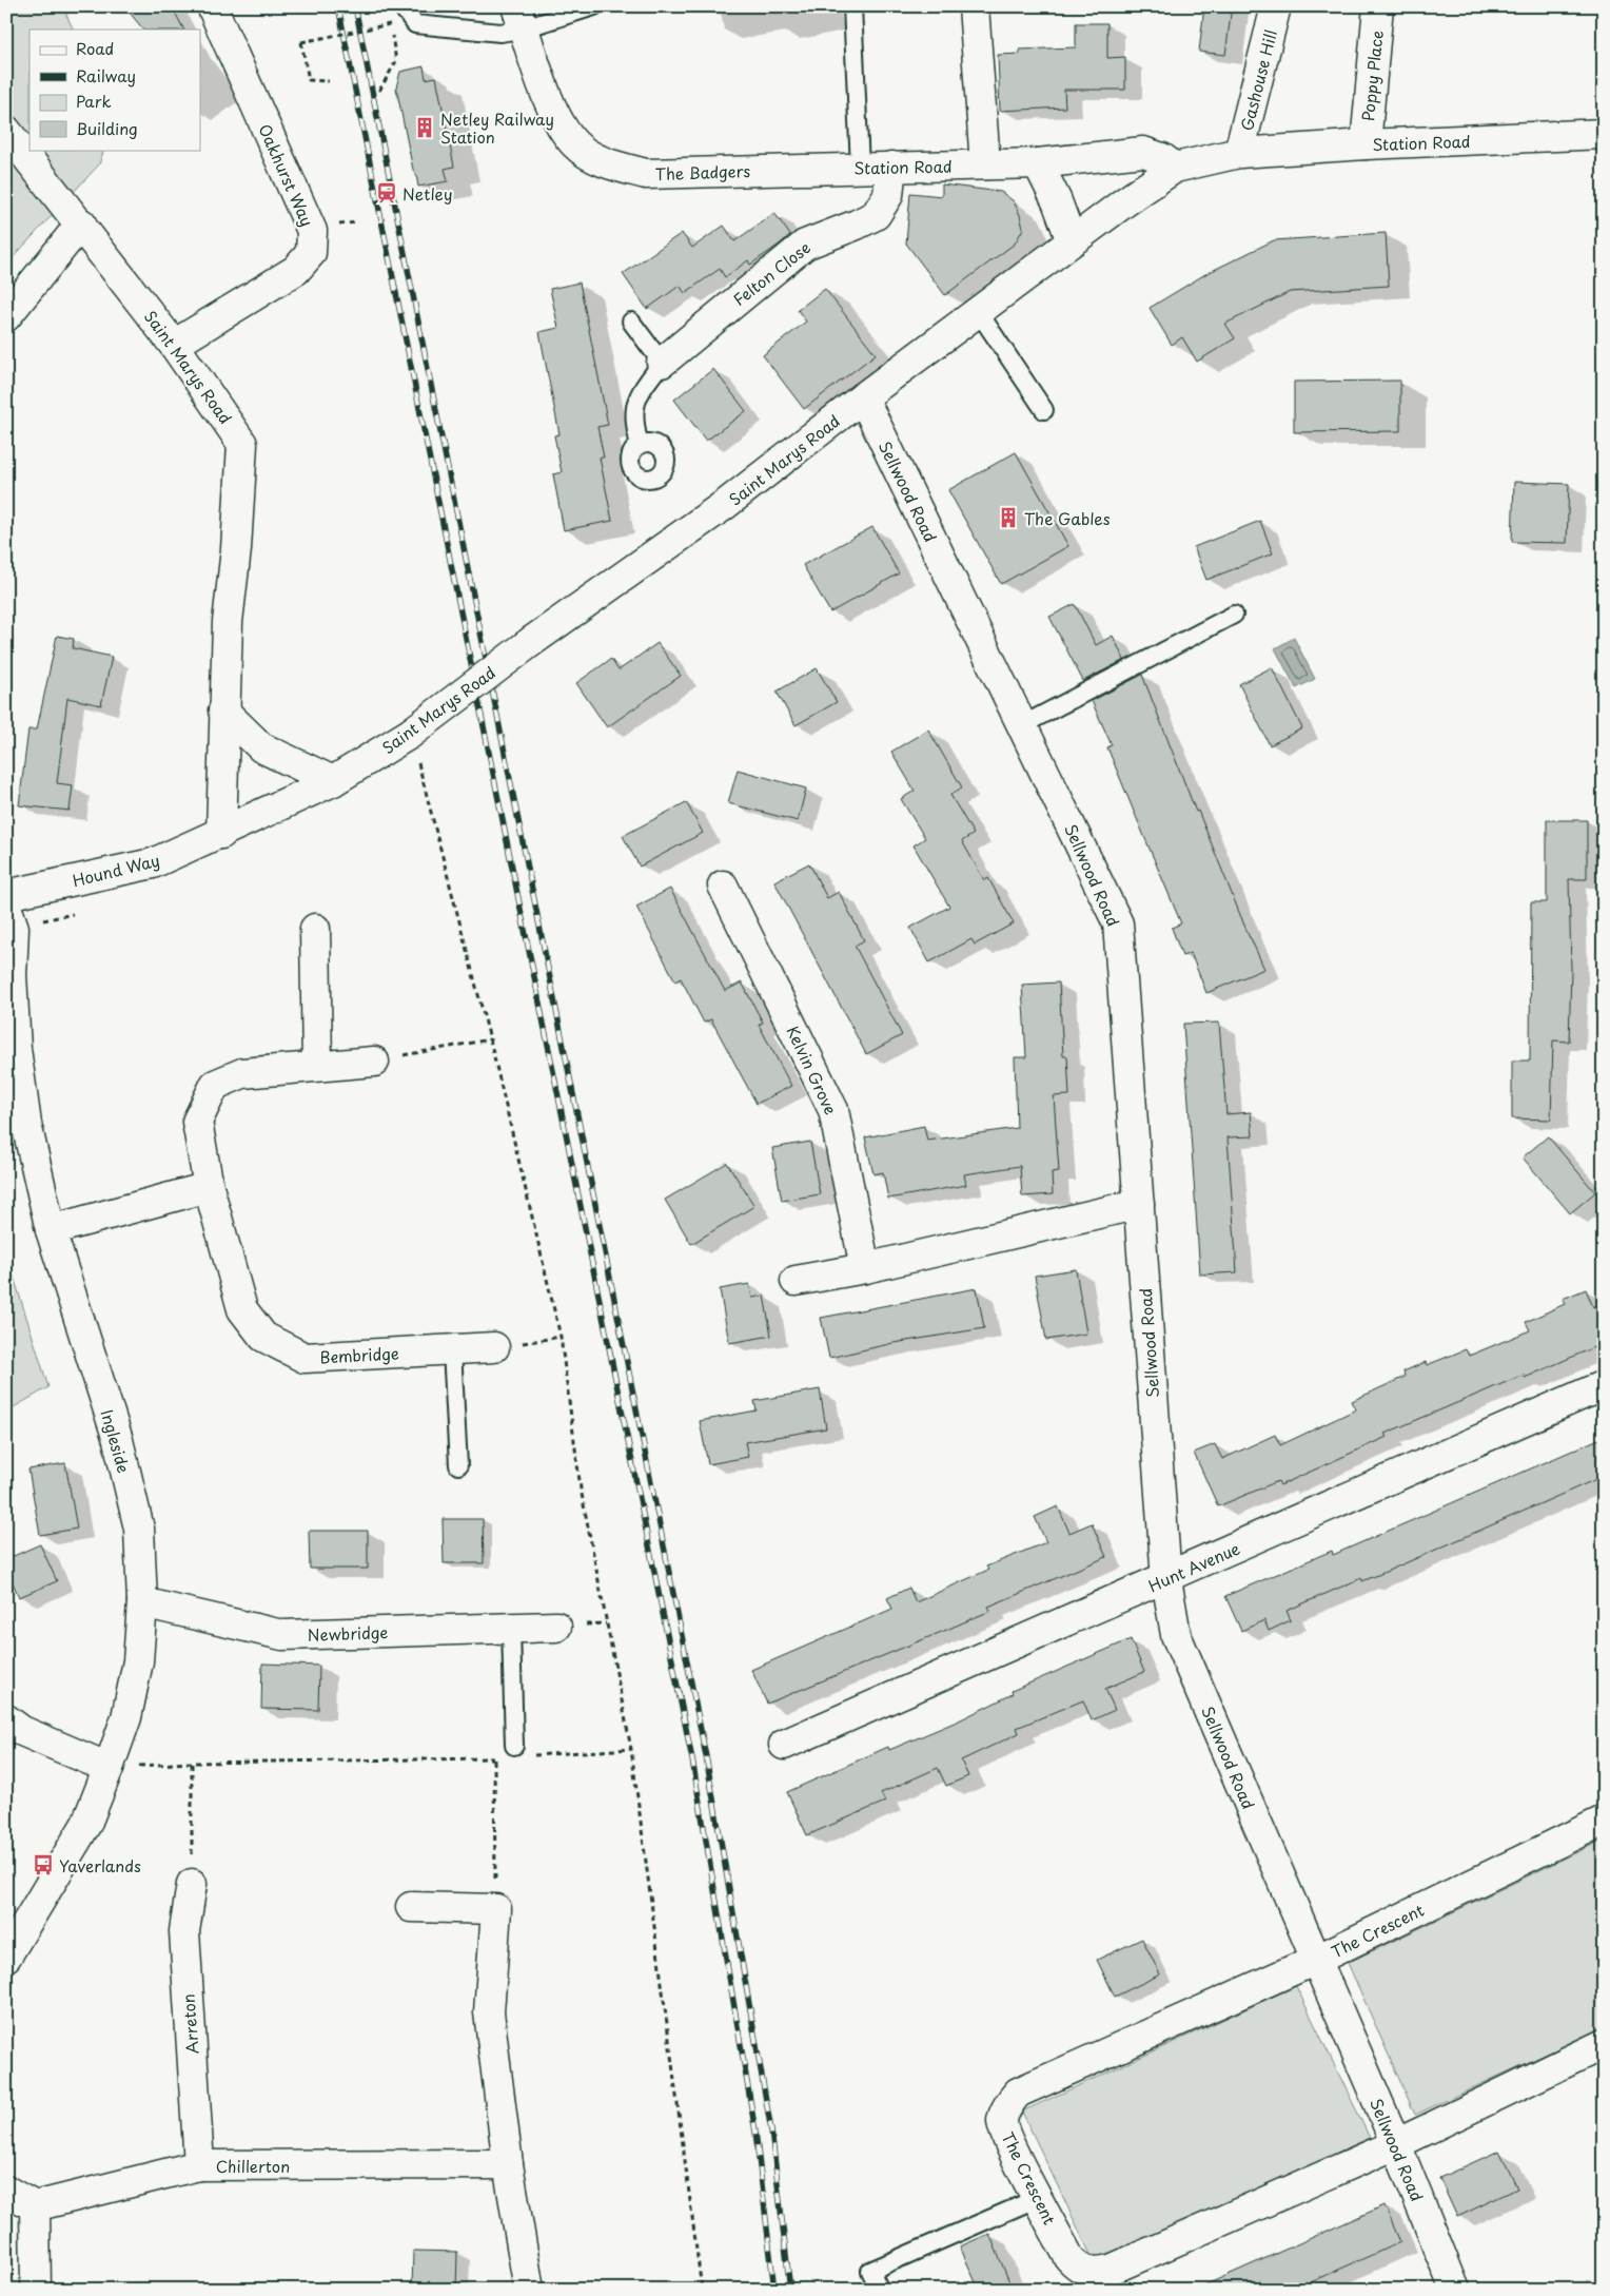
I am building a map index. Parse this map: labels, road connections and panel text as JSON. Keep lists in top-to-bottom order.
{
  "streets": {
    "street": [
      "Poppy Place",
      "Gashouse Hill",
      "Station Road",
      "The Badgers",
      "Oakhurst Way",
      "Felton Close",
      "Saint Marys Road",
      "Sellwood Road",
      "Hound Way",
      "Kelvin Grove",
      "Bembridge",
      "Ingleside",
      "Hunt Avenue",
      "Newbridge",
      "The Crescent",
      "Arreton",
      "Chillerton"
    ]
  },
  "crossings": [
    ["Poppy Place", "Station Road"],
    ["Gashouse Hill", "Station Road"],
    ["Gashouse Hill", "Saint Marys Road"],
    ["Station Road", "The Badgers"],
    ["Station Road", "Felton Close"],
    ["Station Road", "Saint Marys Road"],
    ["Oakhurst Way", "Saint Marys Road"],
    ["Saint Marys Road", "Sellwood Road"],
    ["Saint Marys Road", "Hound Way"],
    ["Sellwood Road", "Hunt Avenue"],
    ["Sellwood Road", "The Crescent"],
    ["Ingleside", "Newbridge"],
    ["Arreton", "Chillerton"]
  ],
  "places": {
    "building": ["Netley Railway Station", "The Gables"],
    "station": ["Netley"],
    "bus stop": ["Yaverlands"]
  },
  "legend": [
    "Road",
    "Railway",
    "Park",
    "Building"
  ]
}
